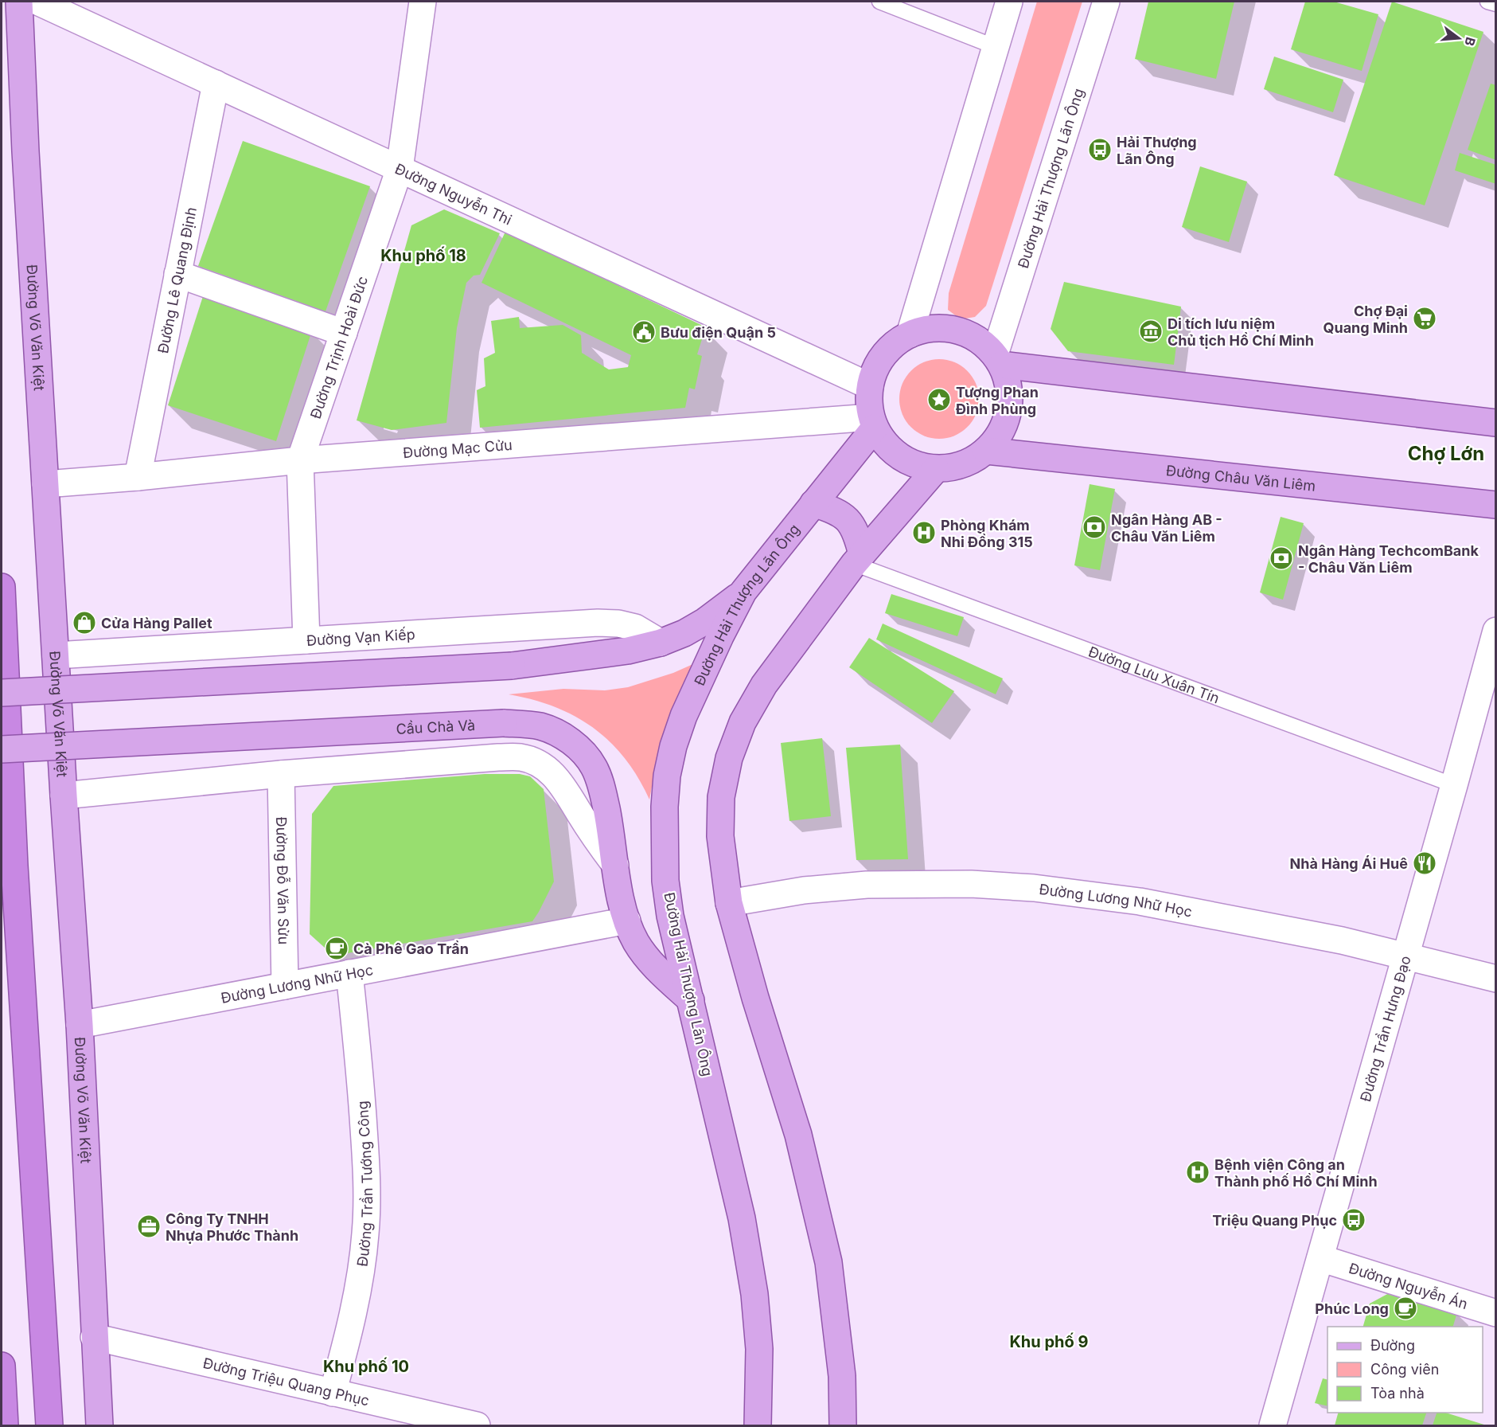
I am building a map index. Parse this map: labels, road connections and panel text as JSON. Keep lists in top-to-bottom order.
{
  "streets": {
    "main road": [
      "Đường Hải Thượng Lãn Ông",
      "Đường Võ Văn Kiệt",
      "Đường Châu Văn Liêm",
      "Cầu Chà Và"
    ],
    "street": [
      "Đường Nguyễn Thi",
      "Đường Lê Quang Định",
      "Đường Trịnh Hoài Đức",
      "Đường Mạc Cửu",
      "Đường Vạn Kiếp",
      "Đường Đỗ Văn Sửu",
      "Đường Lương Nhữ Học",
      "Đường Trần Hưng Đạo",
      "Đường Trần Tướng Công",
      "Đường Nguyễn Án",
      "Đường Triệu Quang Phục"
    ],
    "lane": ["Đường Lưu Xuân Tín"]
  },
  "crossings": [
    ["Đường Hải Thượng Lãn Ông", "Đường Nguyễn Thi"],
    ["Đường Hải Thượng Lãn Ông", "Đường Mạc Cửu"],
    ["Đường Hải Thượng Lãn Ông", "Đường Châu Văn Liêm"],
    ["Đường Hải Thượng Lãn Ông", "Cầu Chà Và"],
    ["Đường Nguyễn Thi", "Đường Lê Quang Định"],
    ["Đường Nguyễn Thi", "Đường Trịnh Hoài Đức"],
    ["Đường Nguyễn Thi", "Đường Mạc Cửu"],
    ["Đường Nguyễn Thi", "Đường Châu Văn Liêm"],
    ["Đường Lê Quang Định", "Đường Mạc Cửu"],
    ["Đường Võ Văn Kiệt", "Đường Mạc Cửu"],
    ["Đường Võ Văn Kiệt", "Đường Vạn Kiếp"],
    ["Đường Võ Văn Kiệt", "Đường Lương Nhữ Học"],
    ["Đường Võ Văn Kiệt", "Đường Triệu Quang Phục"],
    ["Đường Trịnh Hoài Đức", "Đường Mạc Cửu"],
    ["Đường Trịnh Hoài Đức", "Đường Vạn Kiếp"],
    ["Đường Mạc Cửu", "Đường Châu Văn Liêm"],
    ["Đường Lưu Xuân Tín", "Đường Trần Hưng Đạo"],
    ["Cầu Chà Và", "Đường Lương Nhữ Học"],
    ["Đường Đỗ Văn Sửu", "Đường Lương Nhữ Học"],
    ["Đường Lương Nhữ Học", "Đường Trần Hưng Đạo"],
    ["Đường Lương Nhữ Học", "Đường Trần Tướng Công"],
    ["Đường Trần Hưng Đạo", "Đường Nguyễn Án"],
    ["Đường Trần Tướng Công", "Đường Triệu Quang Phục"]
  ],
  "districts": [
    "Khu phố 18",
    "Chợ Lớn",
    "Khu phố 9",
    "Khu phố 10"
  ],
  "places": {
    "bus stop": ["Hải Thượng Lãn Ông", "Triệu Quang Phục"],
    "supermarket": ["Chợ Đại Quang Minh"],
    "museum": ["Di tích lưu niệm Chủ tịch Hồ Chí Minh"],
    "public building": ["Bưu điện Quận 5"],
    "place": ["Tượng Phan Đình Phùng"],
    "bank": ["Ngân Hàng AB - Châu Văn Liêm", "Ngân Hàng TechcomBank - Châu Văn Liêm"],
    "hospital": ["Phòng Khám Nhi Đồng 315", "Bệnh viện Công an Thành phố Hồ Chí Minh"],
    "shop": ["Cửa Hàng Pallet"],
    "restaurant": ["Nhà Hàng Ái Huê"],
    "cafe": ["Cà Phê Gao Trần", "Phúc Long"],
    "office": ["Công Ty TNHH Nhựa Phước Thành"]
  },
  "legend": ["Đường", "Công viên", "Tòa nhà"],
  "north": "right"
}
